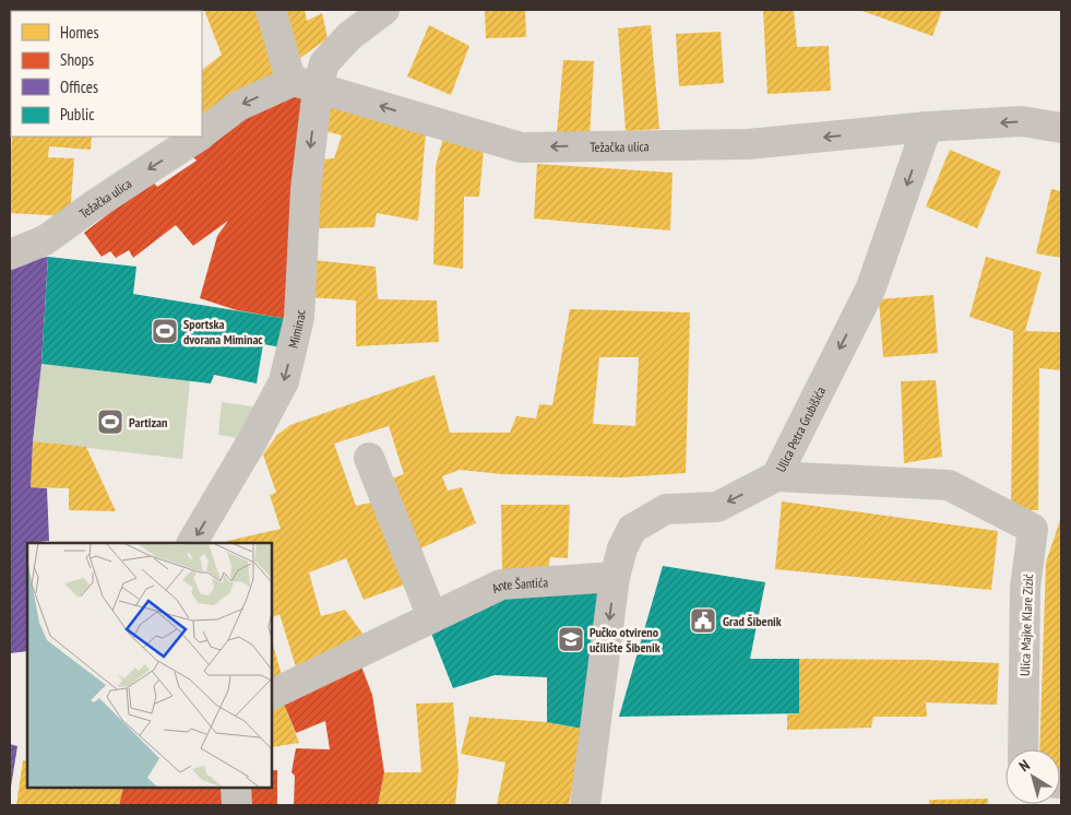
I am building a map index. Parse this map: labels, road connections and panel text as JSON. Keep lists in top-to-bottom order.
{
  "streets": {
    "street": [
      "Težačka ulica",
      "Miminac",
      "Ulica Petra Grubišića",
      "Ante Šantića",
      "Ulica Majke Klare Zizić"
    ]
  },
  "crossings": [
    ["Težačka ulica", "Miminac"],
    ["Težačka ulica", "Ulica Petra Grubišića"],
    ["Ulica Petra Grubišića", "Ante Šantića"],
    ["Ulica Petra Grubišića", "Ulica Majke Klare Zizić"]
  ],
  "one_way": ["Težačka ulica", "Miminac", "Ulica Petra Grubišića"],
  "places": {
    "sports": ["Sportska dvorana Miminac", "Partizan"],
    "public building": ["Grad Šibenik"],
    "school or university": ["Pučko otvireno učilište Šibenik"]
  },
  "legend": [
    "Homes",
    "Shops",
    "Offices",
    "Public"
  ],
  "north": "top left"
}
